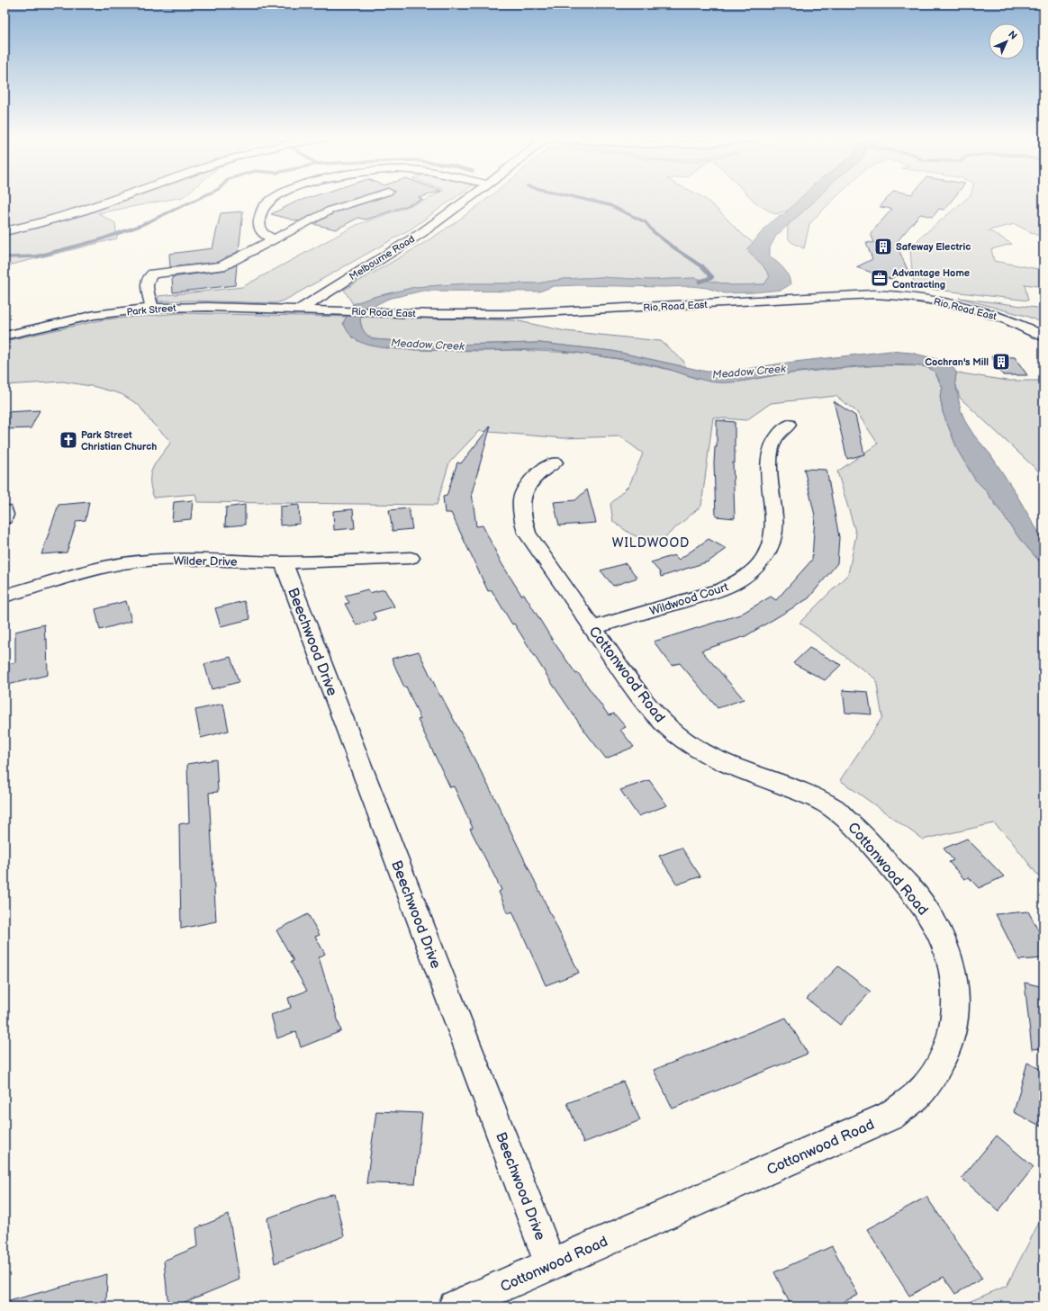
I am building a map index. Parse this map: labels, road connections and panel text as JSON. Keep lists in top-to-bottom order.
{
  "streets": {
    "street": [
      "Melbourne Road",
      "Rio Road East",
      "Park Street",
      "Wilder Drive",
      "Wildwood Court",
      "Beechwood Drive",
      "Cottonwood Road"
    ]
  },
  "crossings": [
    ["Melbourne Road", "Rio Road East"],
    ["Melbourne Road", "Park Street"],
    ["Rio Road East", "Park Street"],
    ["Wilder Drive", "Beechwood Drive"],
    ["Wildwood Court", "Cottonwood Road"],
    ["Beechwood Drive", "Cottonwood Road"]
  ],
  "districts": ["WILDWOOD"],
  "water": ["Meadow Creek"],
  "places": {
    "building": ["Safeway Electric", "Cochran's Mill"],
    "office": ["Advantage Home Contracting"],
    "church": ["Park Street Christian Church"]
  },
  "north": "top right"
}
